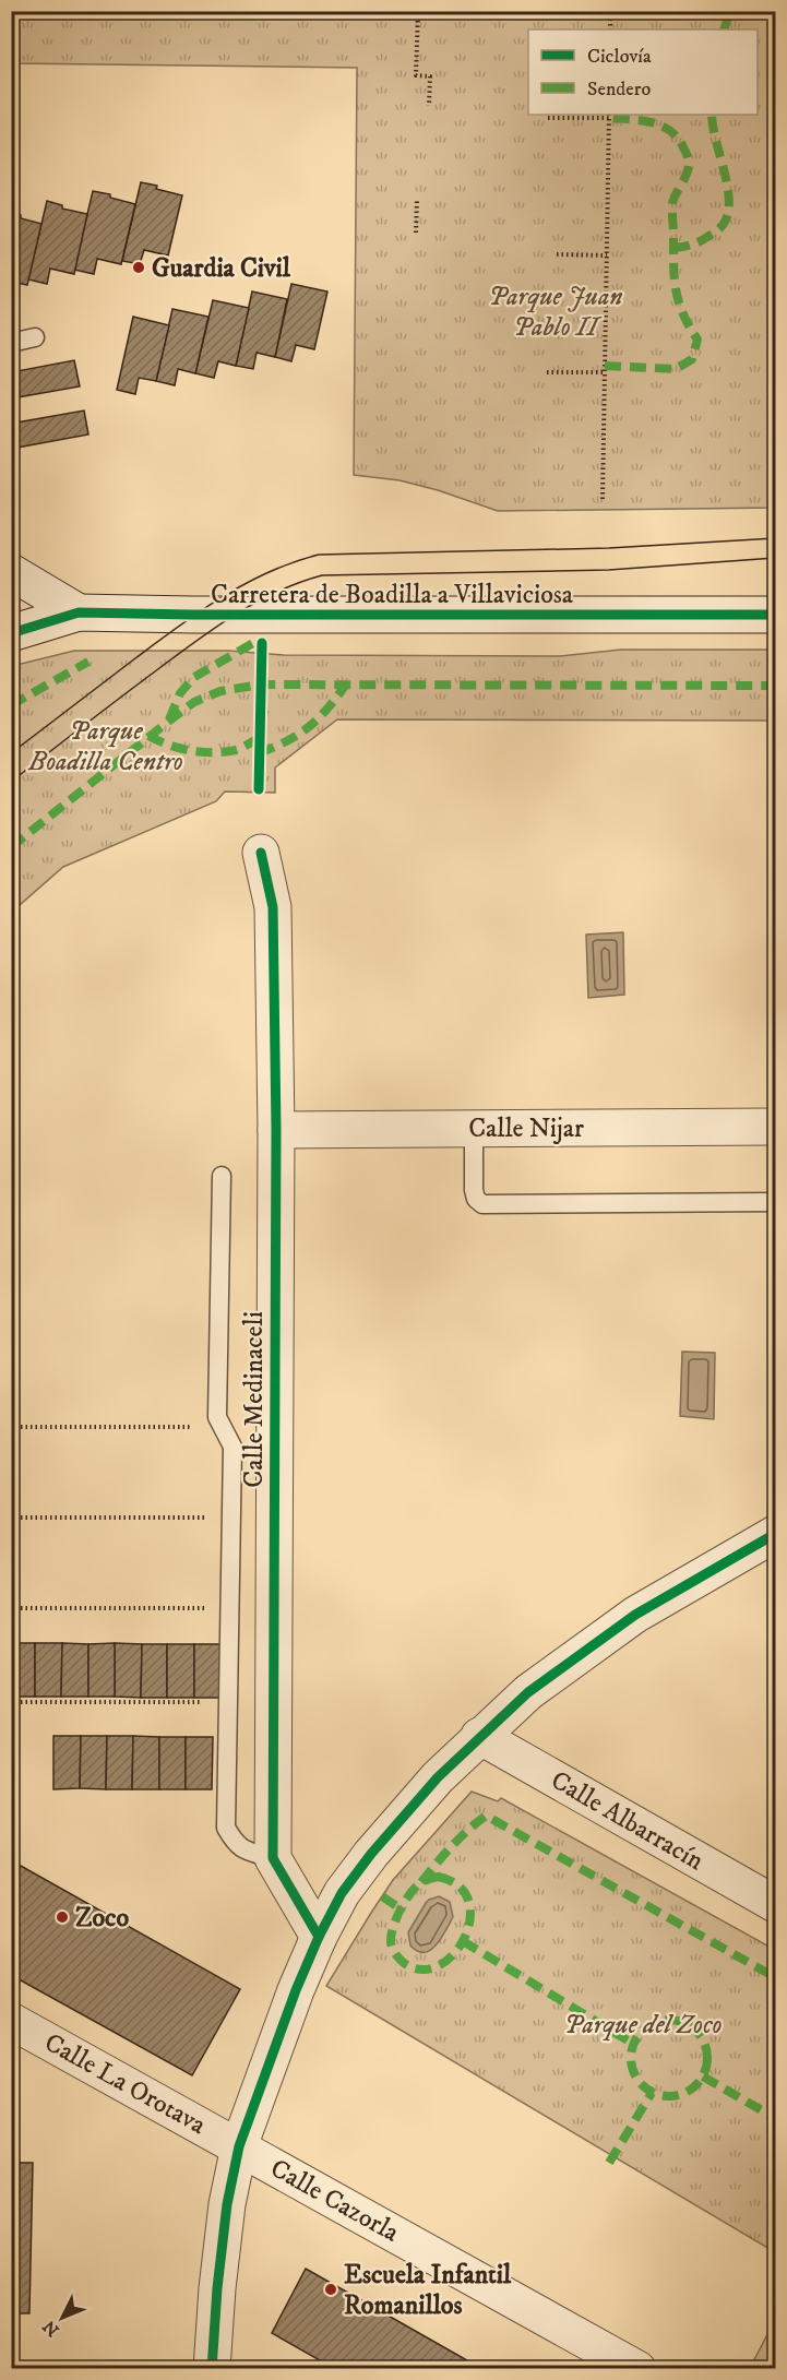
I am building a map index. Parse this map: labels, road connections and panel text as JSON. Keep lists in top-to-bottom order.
{
  "streets": {
    "street": [
      "Carretera de Boadilla a Villaviciosa",
      "Calle Nijar",
      "Calle Medinaceli",
      "Calle Albarracín",
      "Calle La Orotava",
      "Calle Cazorla"
    ]
  },
  "crossings": [
    ["Calle Nijar", "Calle Medinaceli"],
    ["Calle La Orotava", "Calle Cazorla"]
  ],
  "parks": ["Parque Juan Pablo II", "Parque Boadilla Centro", "Parque del Zoco"],
  "places": ["Guardia Civil", "Zoco", "Escuela Infantil Romanillos"],
  "legend": ["Ciclovía", "Sendero"],
  "north": "bottom left"
}
